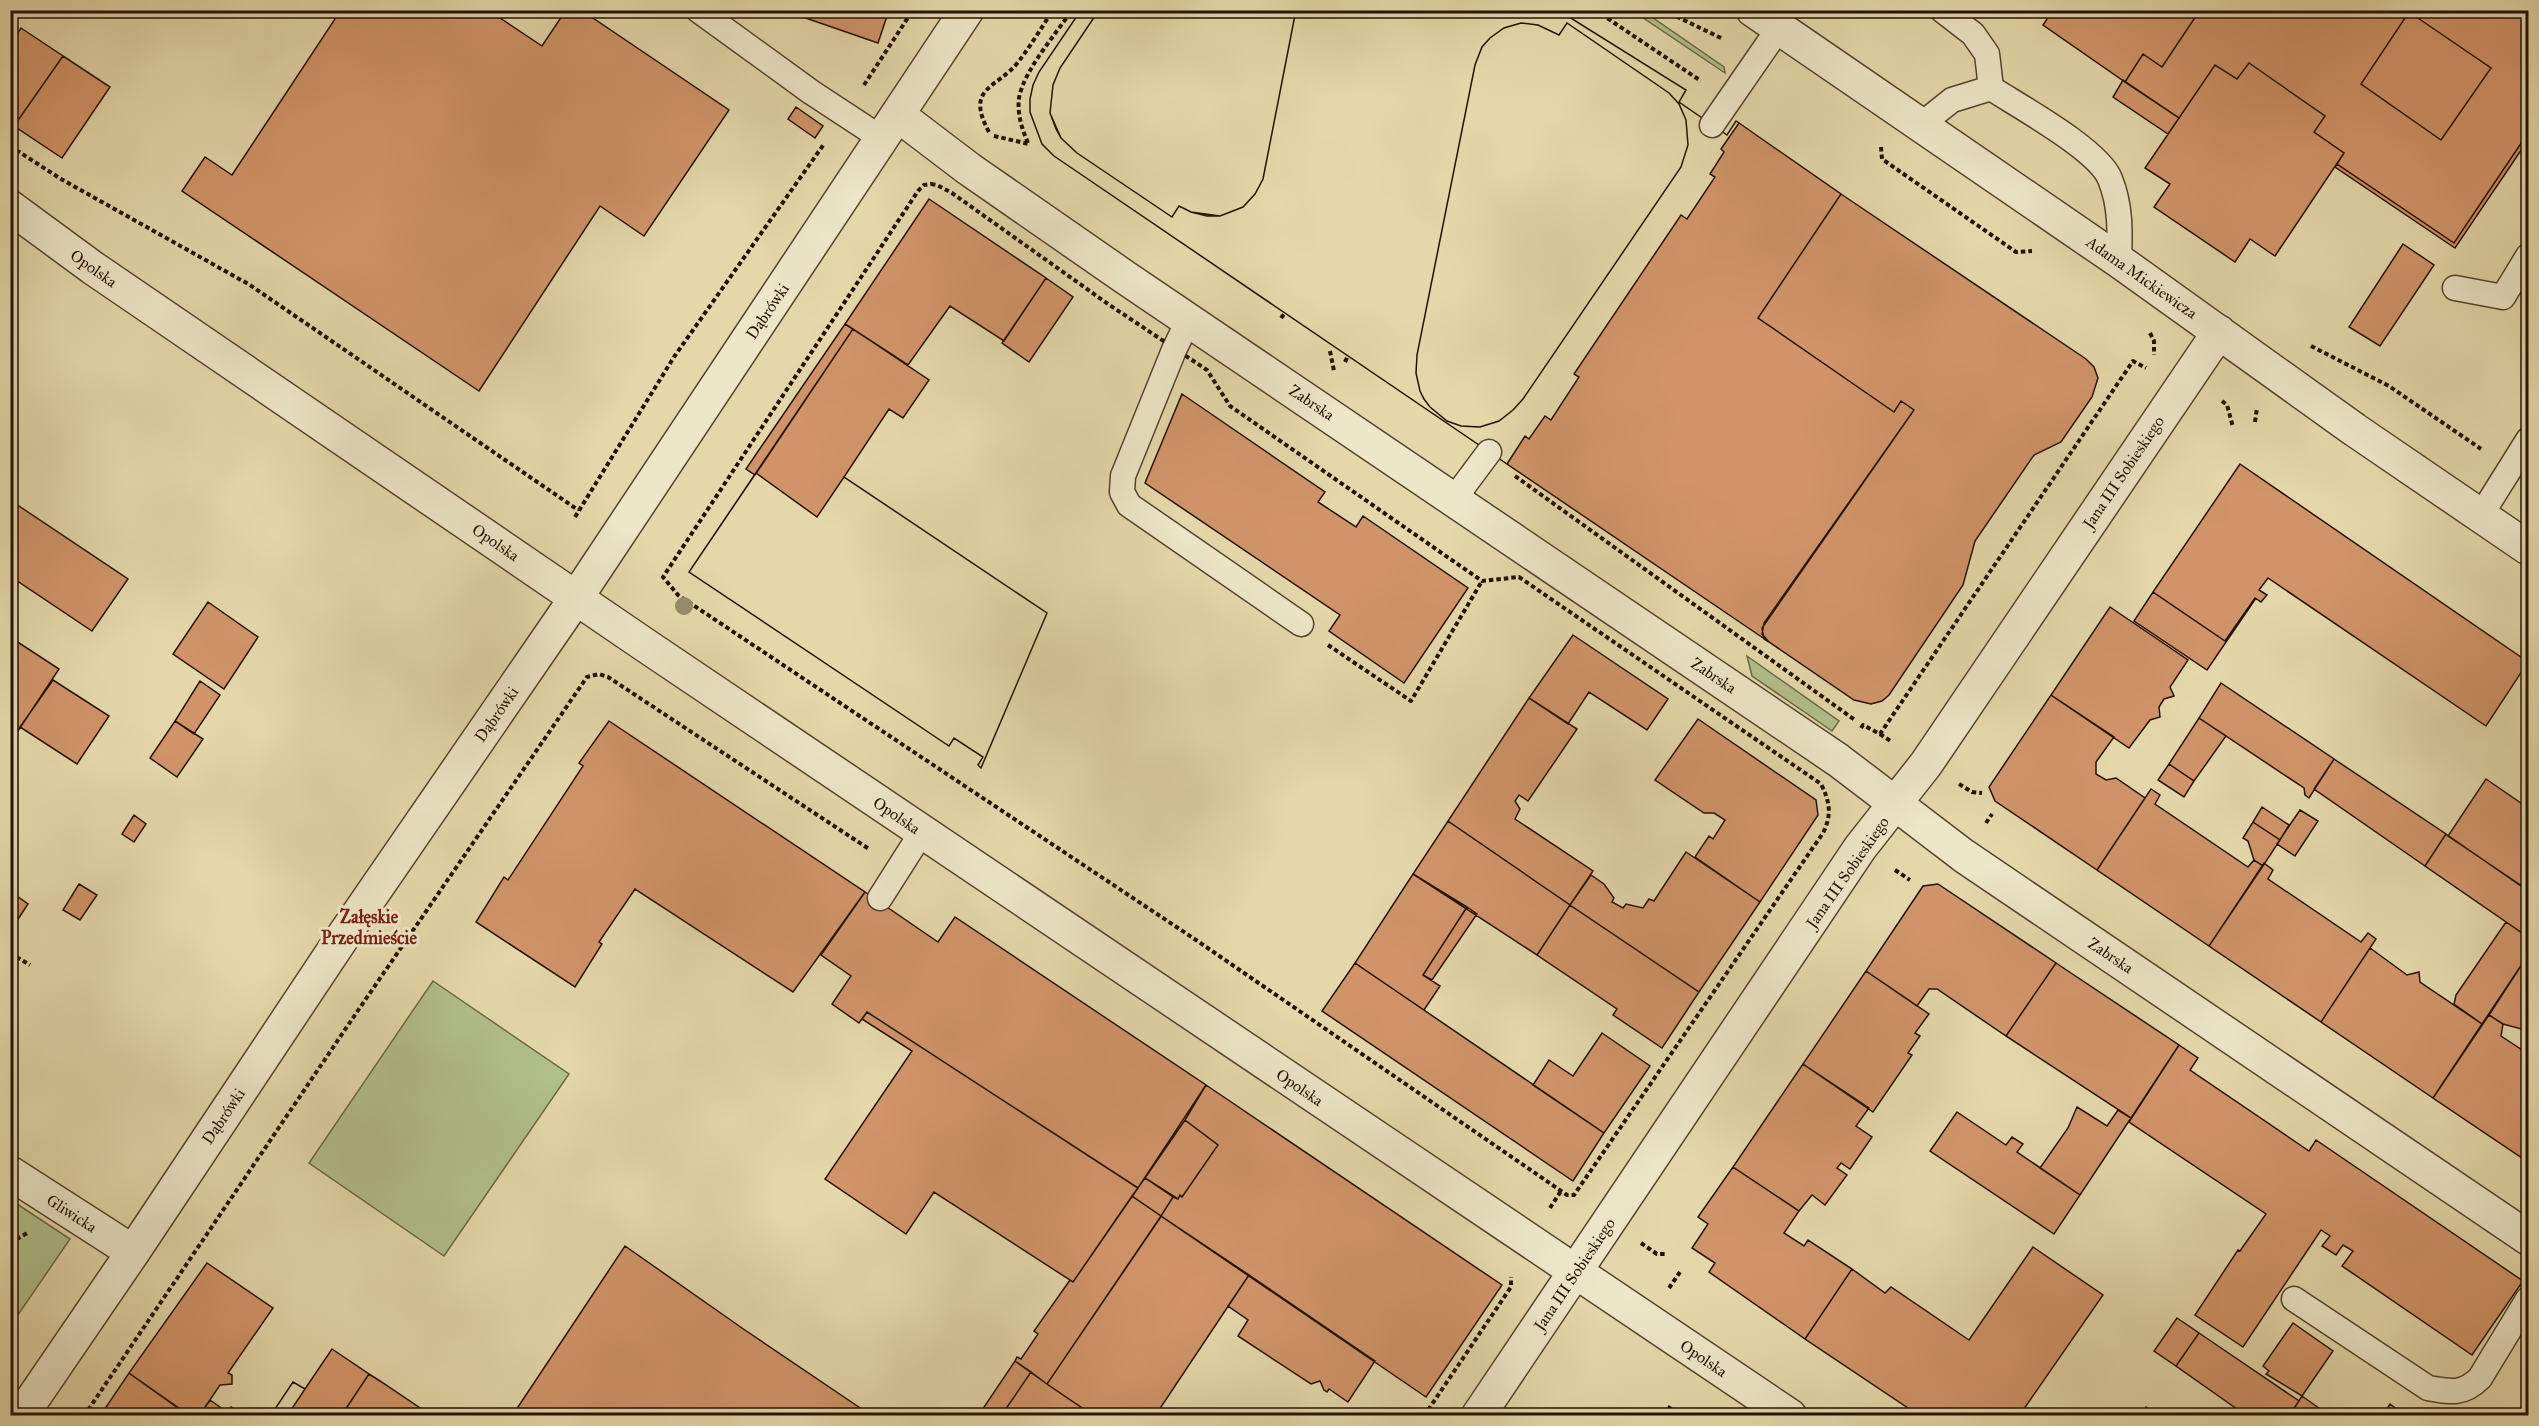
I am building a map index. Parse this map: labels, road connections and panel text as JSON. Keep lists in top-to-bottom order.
{
  "streets": {
    "street": [
      "Opolska",
      "Adama Mickiewicza",
      "Dąbrówki",
      "Zabrska",
      "Jana III Sobieskiego",
      "Gliwicka"
    ]
  },
  "crossings": [
    ["Opolska", "Dąbrówki"],
    ["Opolska", "Jana III Sobieskiego"],
    ["Adama Mickiewicza", "Jana III Sobieskiego"],
    ["Dąbrówki", "Zabrska"],
    ["Dąbrówki", "Gliwicka"],
    ["Zabrska", "Jana III Sobieskiego"]
  ],
  "districts": ["Załęskie Przedmieście"]
}
